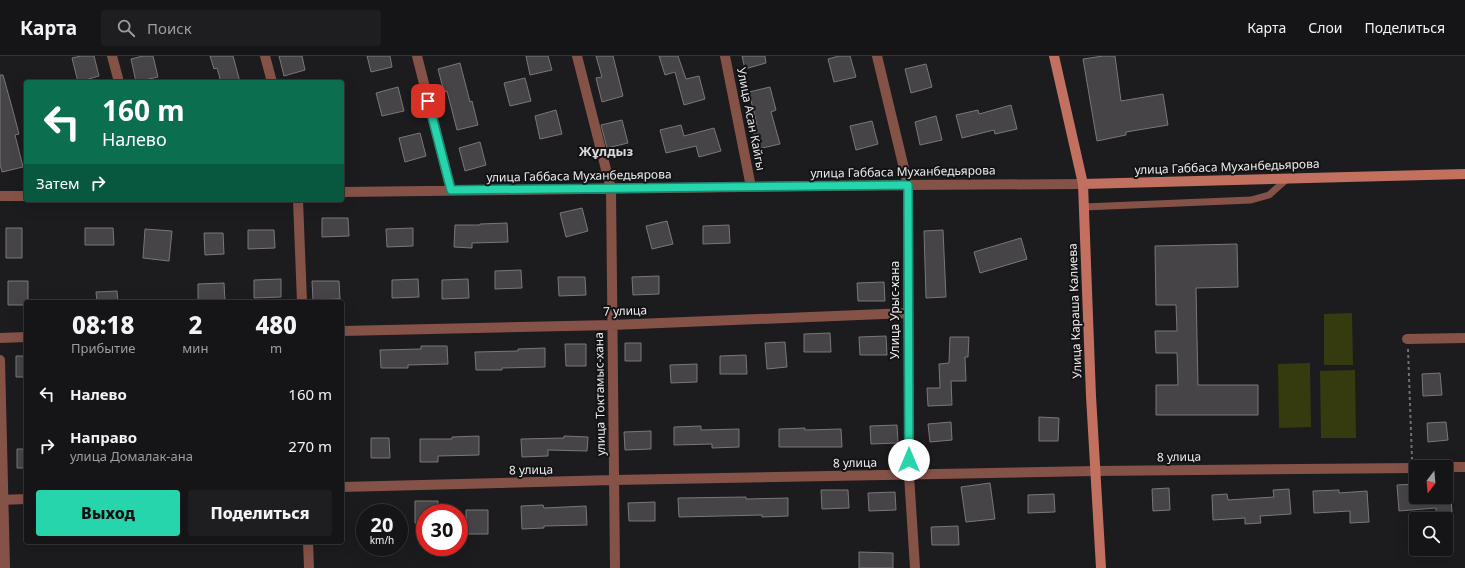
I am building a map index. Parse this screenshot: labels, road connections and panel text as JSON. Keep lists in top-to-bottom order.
{
  "streets": {
    "street": [
      "Улица Асан Кайгы",
      "улица Габбаса Муханбедьярова",
      "Улица Урыс-хана",
      "7 улица",
      "Улица Караша Калиева",
      "улица Токтамыс-хана",
      "8 улица"
    ]
  },
  "crossings": [
    ["Улица Асан Кайгы", "улица Габбаса Муханбедьярова"],
    ["улица Габбаса Муханбедьярова", "Улица Урыс-хана"],
    ["улица Габбаса Муханбедьярова", "Улица Караша Калиева"],
    ["улица Габбаса Муханбедьярова", "улица Токтамыс-хана"],
    ["Улица Урыс-хана", "7 улица"],
    ["Улица Урыс-хана", "8 улица"],
    ["7 улица", "улица Токтамыс-хана"],
    ["Улица Караша Калиева", "8 улица"],
    ["улица Токтамыс-хана", "8 улица"]
  ],
  "districts": ["Жұлдыз"],
  "north": "bottom",
  "page": {
    "header": "Карта",
    "search": "Поиск",
    "nav": ["Карта", "Слои", "Поделиться"],
    "turn": ["160 m", "Налево"],
    "then": "Затем",
    "eta": [
      "08:18",
      "Прибытие",
      "2",
      "мин",
      "480",
      "m"
    ],
    "list": [
      {
        "name": "Налево",
        "value": "160 m"
      },
      {
        "name": "Направо",
        "note": "улица Домалак-ана",
        "value": "270 m"
      }
    ],
    "buttons": ["Выход", "Поделиться"],
    "speed": "20 km/h",
    "limit": "30"
  }
}
